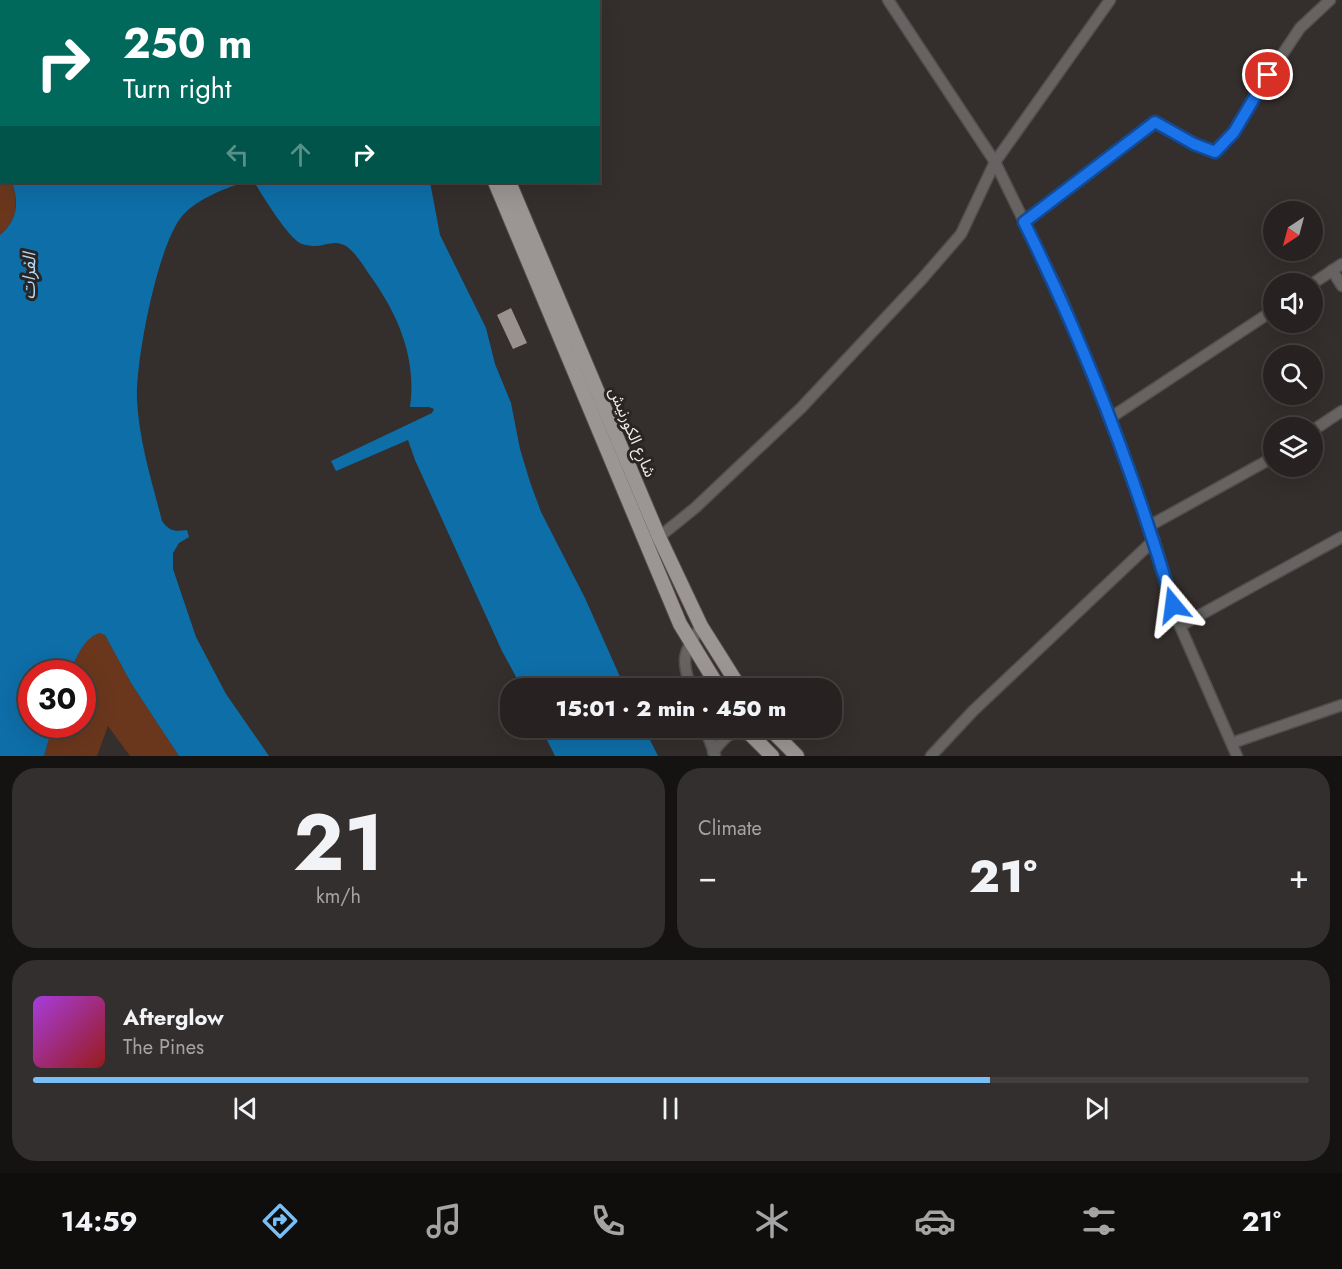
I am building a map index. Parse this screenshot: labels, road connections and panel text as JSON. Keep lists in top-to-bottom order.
{
  "streets": {
    "main road": ["شارع الكورنيش"]
  },
  "water": ["الفرات"],
  "north": "bottom left",
  "page": {
    "turn": ["250 m", "Turn right"],
    "limit": "30",
    "trip": "15:01 · 2 min · 450 m",
    "tile": [
      ["21", "km/h"],
      "Climate"
    ],
    "heat": ["−", "21°", "+"],
    "song": ["Afterglow", "The Pines"],
    "tabs": ["14:59", "21°"]
  }
}
